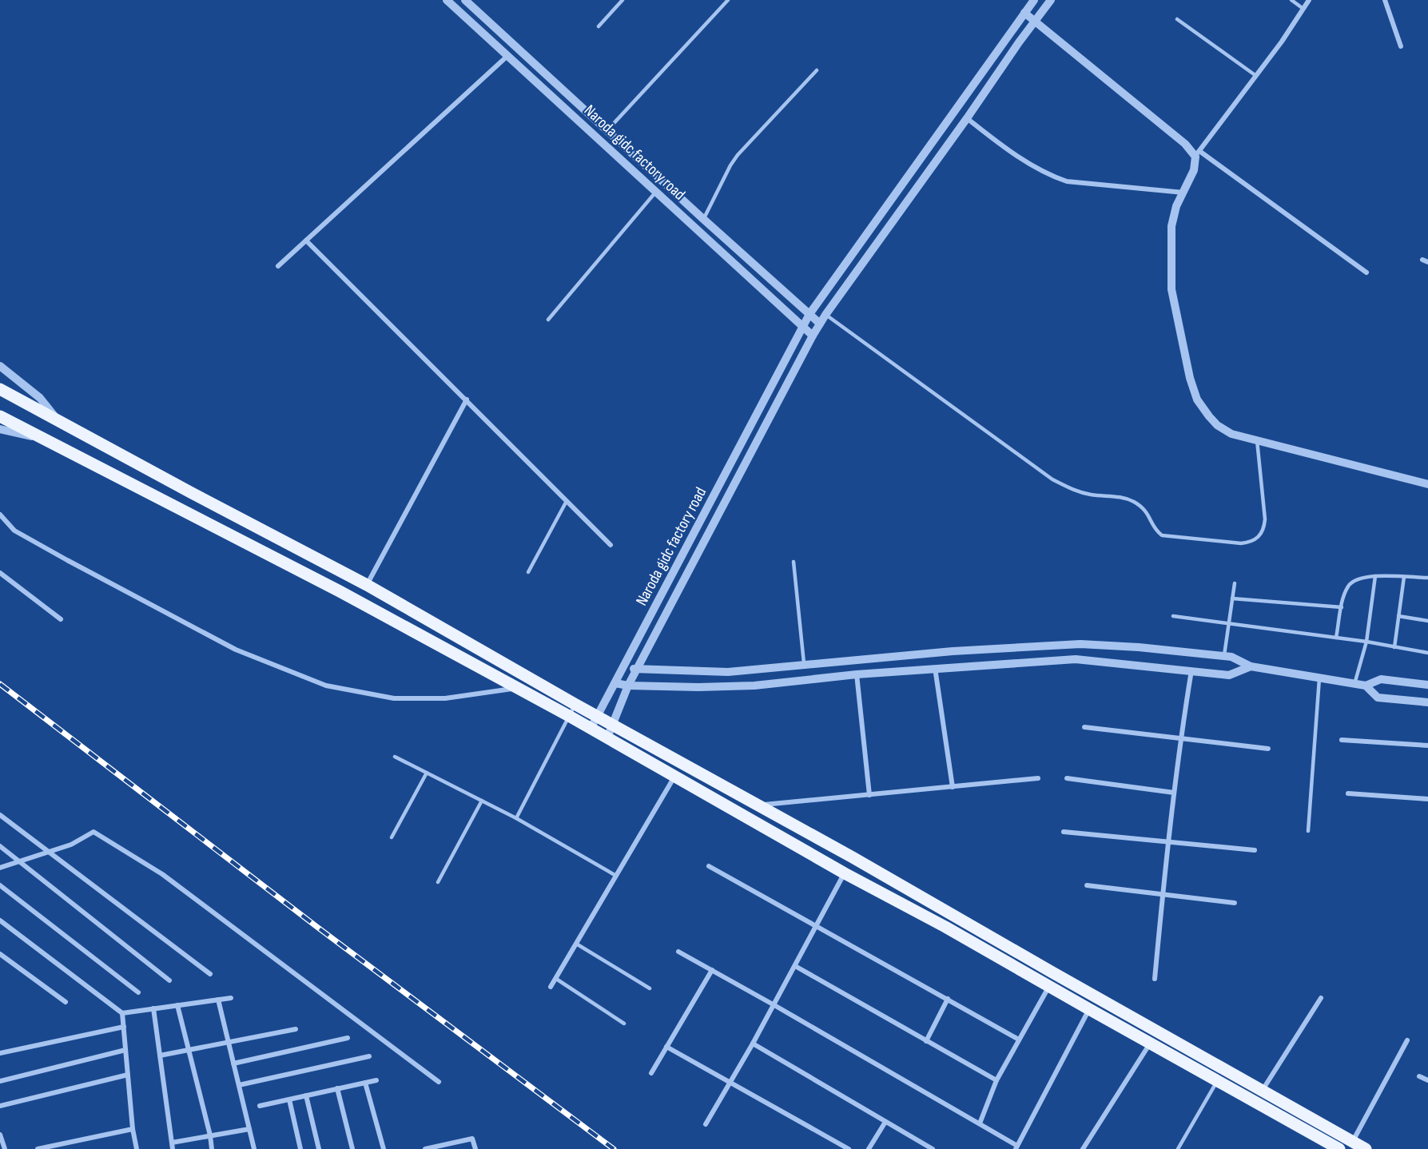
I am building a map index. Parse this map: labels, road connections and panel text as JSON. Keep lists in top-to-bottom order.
{
  "streets": {
    "street": ["Naroda gidc factory road"]
  }
}
